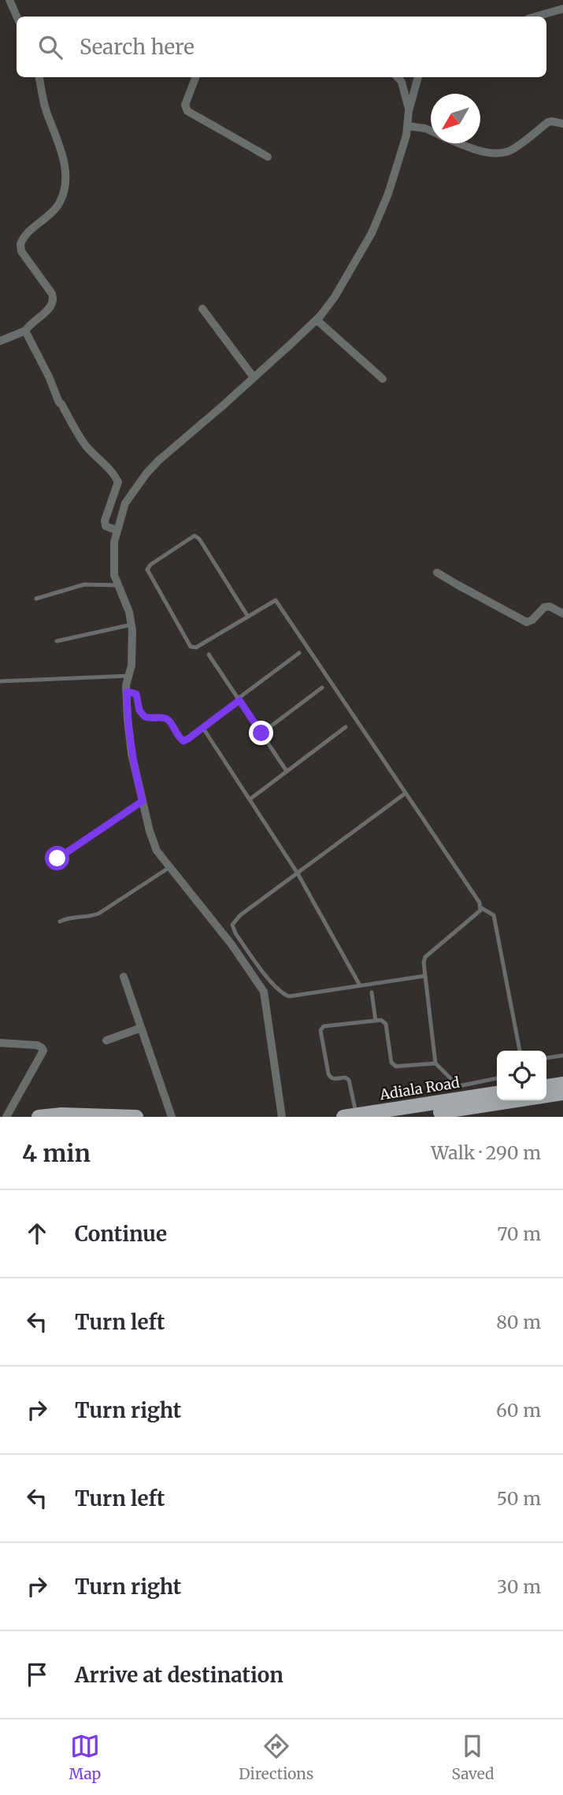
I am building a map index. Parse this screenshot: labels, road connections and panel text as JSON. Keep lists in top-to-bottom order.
{
  "streets": {
    "main road": ["Adiala Road"]
  },
  "north": "bottom left",
  "page": {
    "search": "Search here",
    "heading": ["4 min", "Walk · 290 m"],
    "list": [
      ["Continue", "70 m"],
      ["Turn left", "80 m"],
      ["Turn right", "60 m"],
      ["Turn left", "50 m"],
      ["Turn right", "30 m"],
      "Arrive at destination"
    ],
    "nav": ["Map", "Directions", "Saved"]
  }
}
